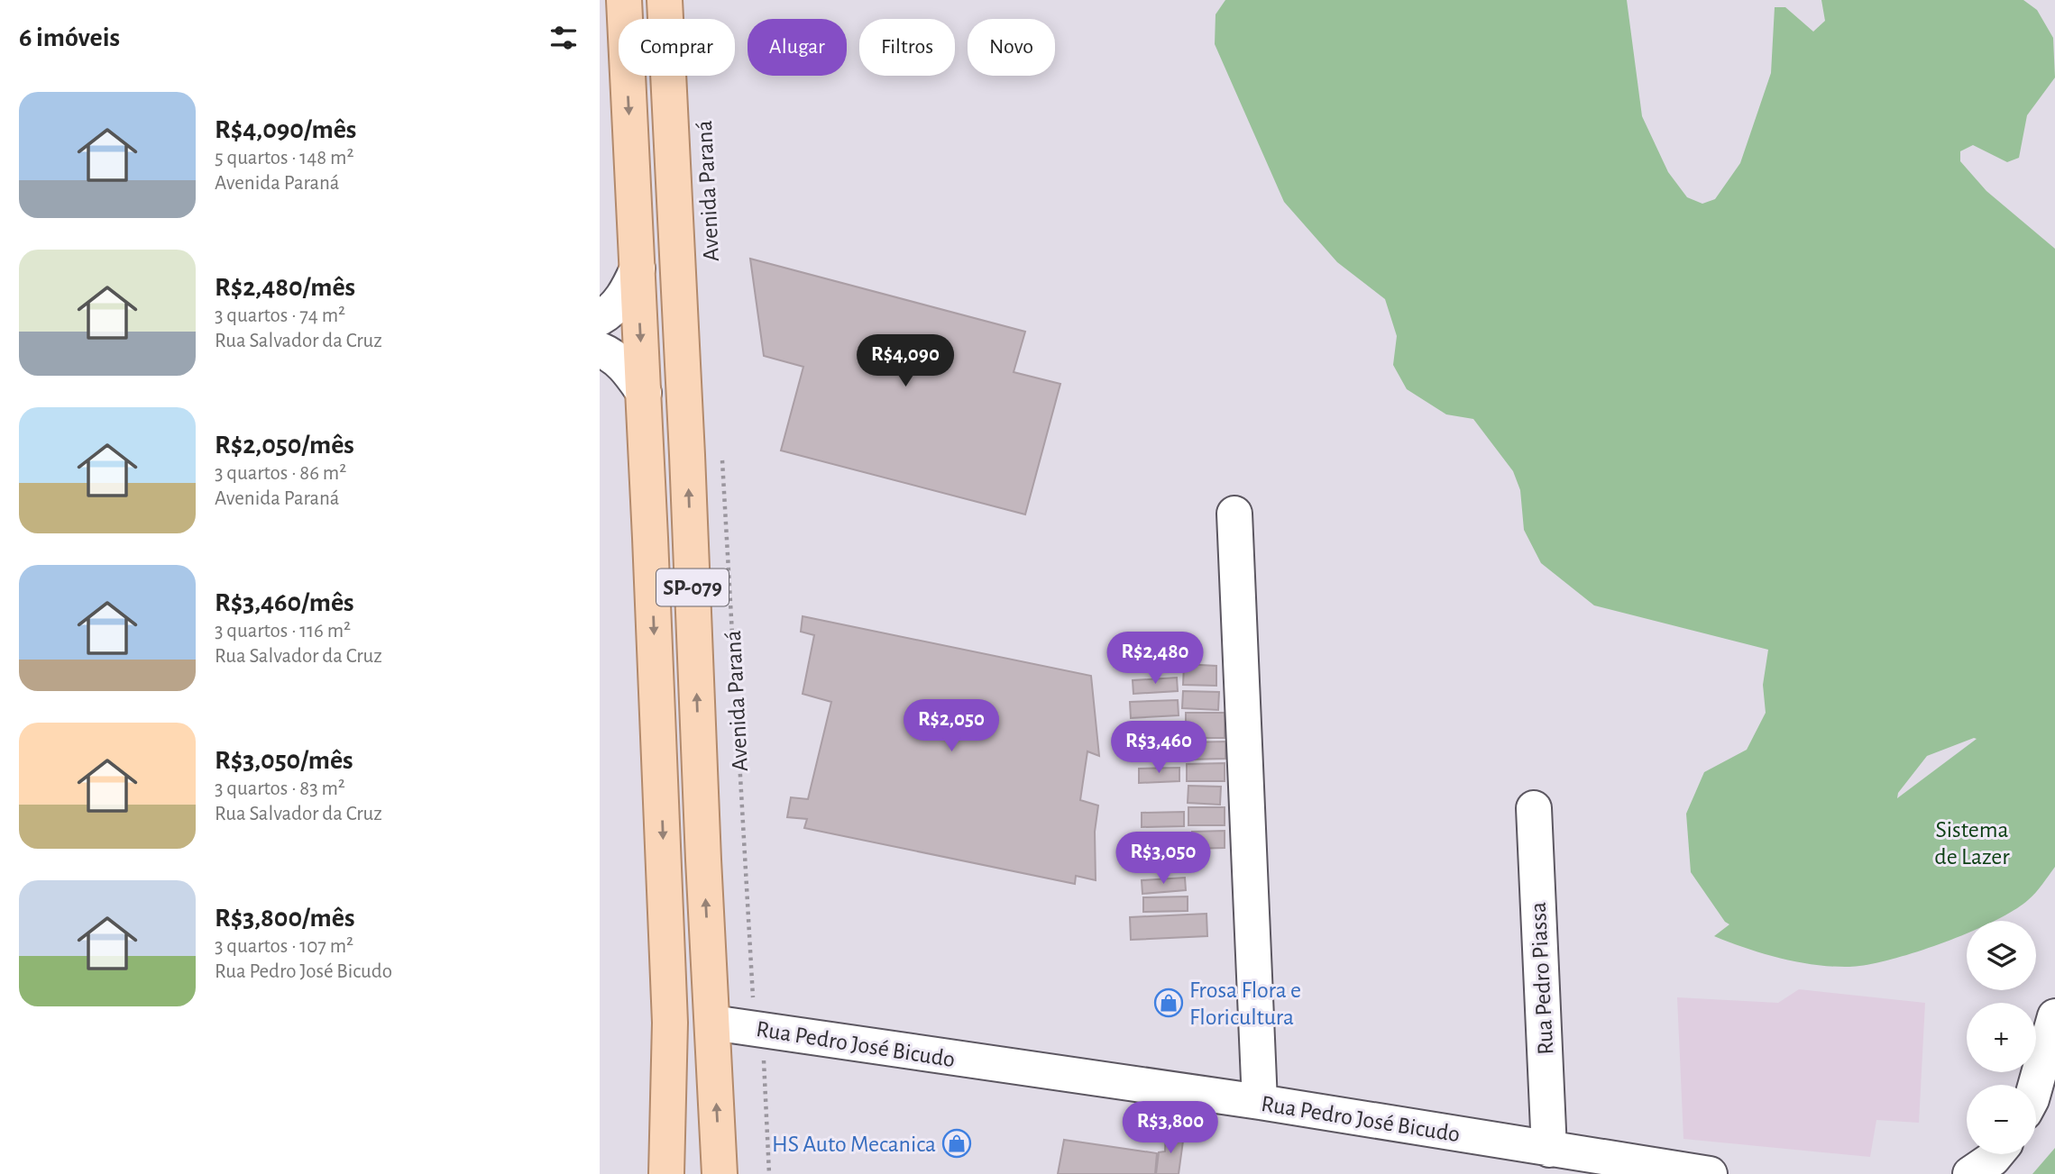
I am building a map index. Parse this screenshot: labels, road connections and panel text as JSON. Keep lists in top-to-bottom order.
{
  "streets": {
    "main road": ["Avenida Paraná", "SP-079"],
    "street": ["Rua Pedro Piassa", "Rua Pedro José Bicudo"]
  },
  "crossings": [
    ["Avenida Paraná", "Rua Pedro José Bicudo"],
    ["Rua Pedro Piassa", "Rua Pedro José Bicudo"]
  ],
  "parks": ["Sistema de Lazer"],
  "places": {
    "shop": ["Frosa Flora e Floricultura", "HS Auto Mecanica"]
  },
  "page": {
    "heading": "6 imóveis",
    "chip": [
      "Comprar",
      "Alugar",
      "Filtros",
      "Novo"
    ],
    "list": [
      {
        "name": "R$4,090/mês",
        "note": "5 quartos · 148 m² · Avenida Paraná"
      },
      {
        "name": "R$2,480/mês",
        "note": "3 quartos · 74 m² · Rua Salvador da Cruz"
      },
      {
        "name": "R$2,050/mês",
        "note": "3 quartos · 86 m² · Avenida Paraná"
      },
      {
        "name": "R$3,460/mês",
        "note": "3 quartos · 116 m² · Rua Salvador da Cruz"
      },
      {
        "name": "R$3,050/mês",
        "note": "3 quartos · 83 m² · Rua Salvador da Cruz"
      },
      {
        "name": "R$3,800/mês",
        "note": "3 quartos · 107 m² · Rua Pedro José Bicudo"
      }
    ],
    "price": [
      "R$4,090",
      "R$2,480",
      "R$2,050",
      "R$3,460",
      "R$3,050",
      "R$3,800"
    ],
    "map_buttons": ["+", "−"]
  }
}
